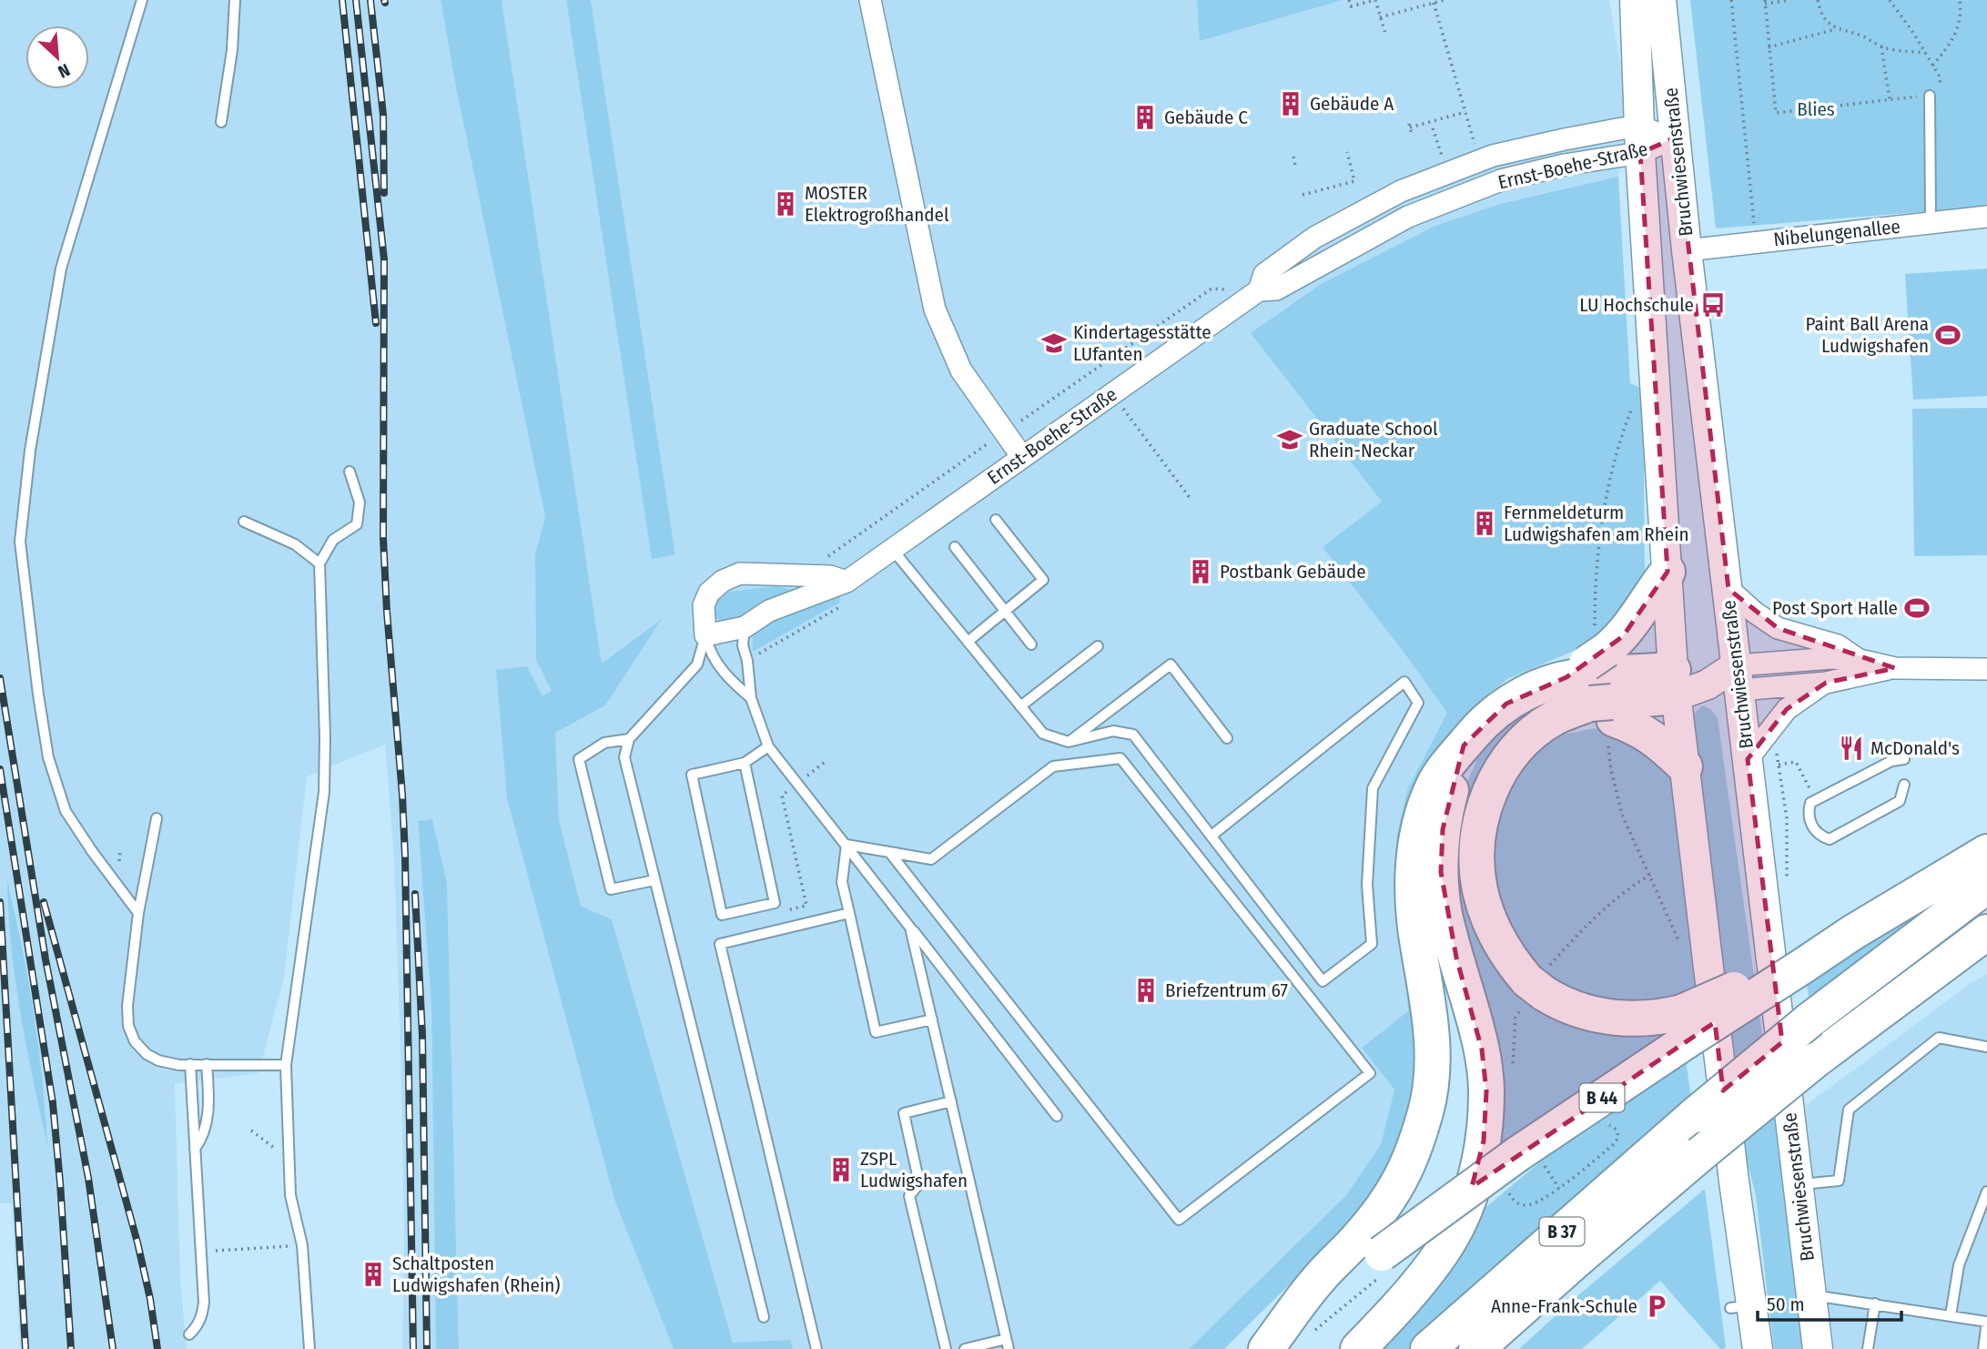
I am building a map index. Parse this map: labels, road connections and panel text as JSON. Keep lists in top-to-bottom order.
{
  "streets": {
    "highway": ["B 44", "B 37"],
    "main road": ["Bruchwiesenstraße"],
    "street": ["Ernst-Boehe-Straße", "Nibelungenallee"]
  },
  "crossings": [
    ["Bruchwiesenstraße", "Ernst-Boehe-Straße"],
    ["Bruchwiesenstraße", "Nibelungenallee"]
  ],
  "parks": ["Blies"],
  "places": {
    "building": [
      "Gebäude A",
      "Gebäude C",
      "MOSTER Elektrogroßhandel",
      "Fernmeldeturm Ludwigshafen am Rhein",
      "Postbank Gebäude",
      "Briefzentrum 67",
      "ZSPL Ludwigshafen",
      "Schaltposten Ludwigshafen (Rhein)"
    ],
    "bus stop": ["LU Hochschule"],
    "sports": ["Paint Ball Arena Ludwigshafen", "Post Sport Halle"],
    "school or university": ["Kindertagesstätte LUfanten", "Graduate School Rhein-Neckar"],
    "restaurant": ["McDonald's"],
    "parking": ["Anne-Frank-Schule"]
  },
  "scale_bar": "50 m",
  "north": "bottom right"
}
